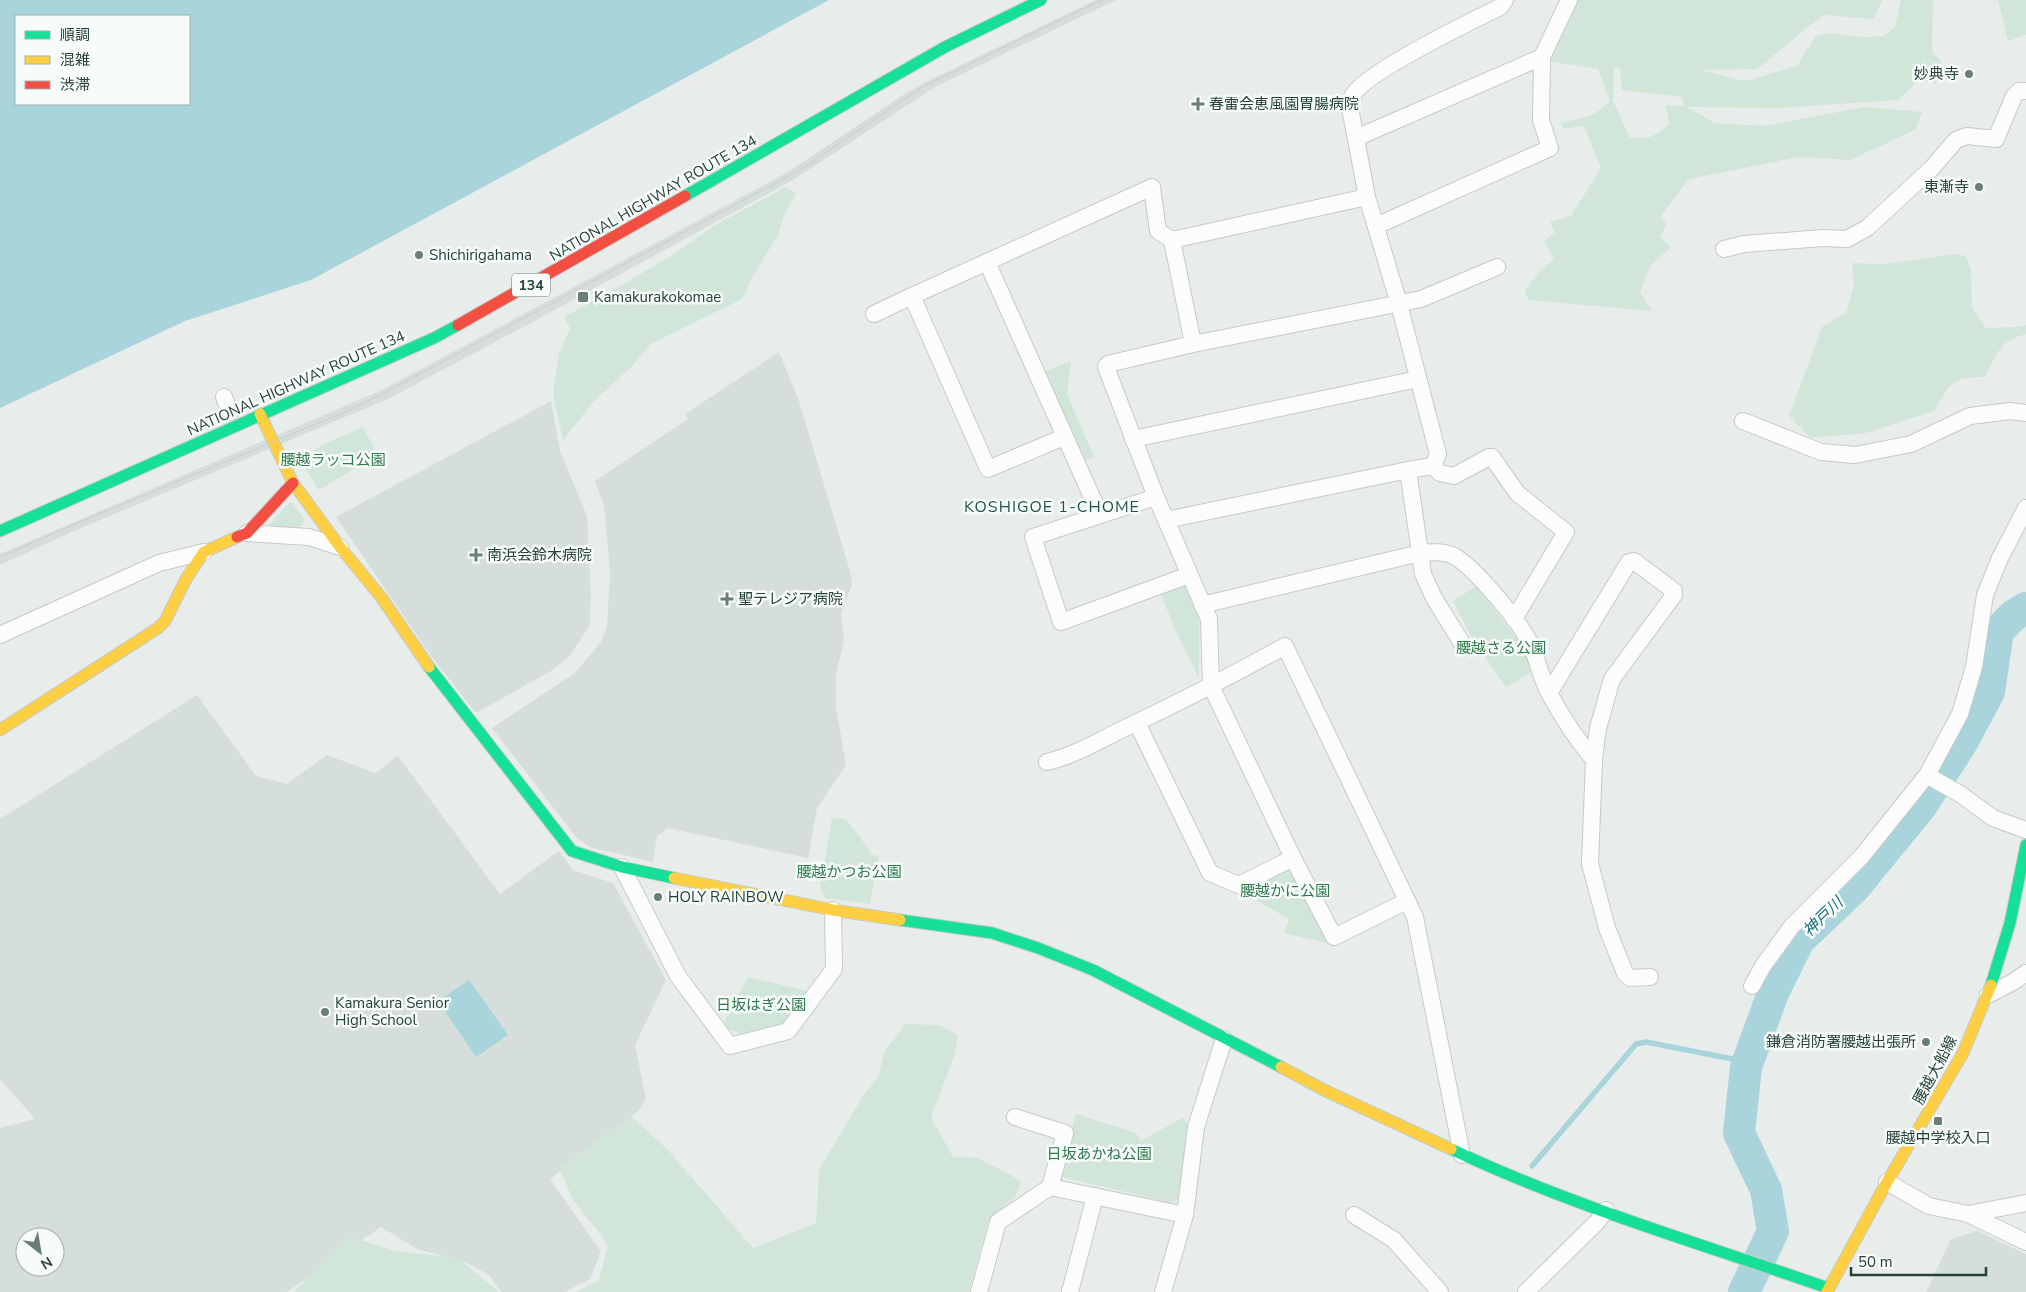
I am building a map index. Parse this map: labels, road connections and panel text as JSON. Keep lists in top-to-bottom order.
{
  "streets": {
    "main road": ["NATIONAL HIGHWAY ROUTE 134", "134", "腰越大船線"]
  },
  "districts": ["KOSHIGOE 1-CHOME"],
  "water": ["神戸川"],
  "parks": [
    "腰越ラッコ公園",
    "腰越さる公園",
    "腰越かつお公園",
    "腰越かに公園",
    "日坂はぎ公園",
    "日坂あかね公園"
  ],
  "places": {
    "other": [
      "妙典寺",
      "東漸寺",
      "Shichirigahama",
      "HOLY RAINBOW",
      "Kamakura Senior High School",
      "鎌倉消防署腰越出張所"
    ],
    "health": ["春雷会恵風園胃腸病院", "南浜会鈴木病院", "聖テレジア病院"],
    "transit": ["Kamakurakokomae", "腰越中学校入口"]
  },
  "legend": ["順調", "混雑", "渋滞"],
  "scale_bar": "50 m",
  "north": "bottom right"
}
